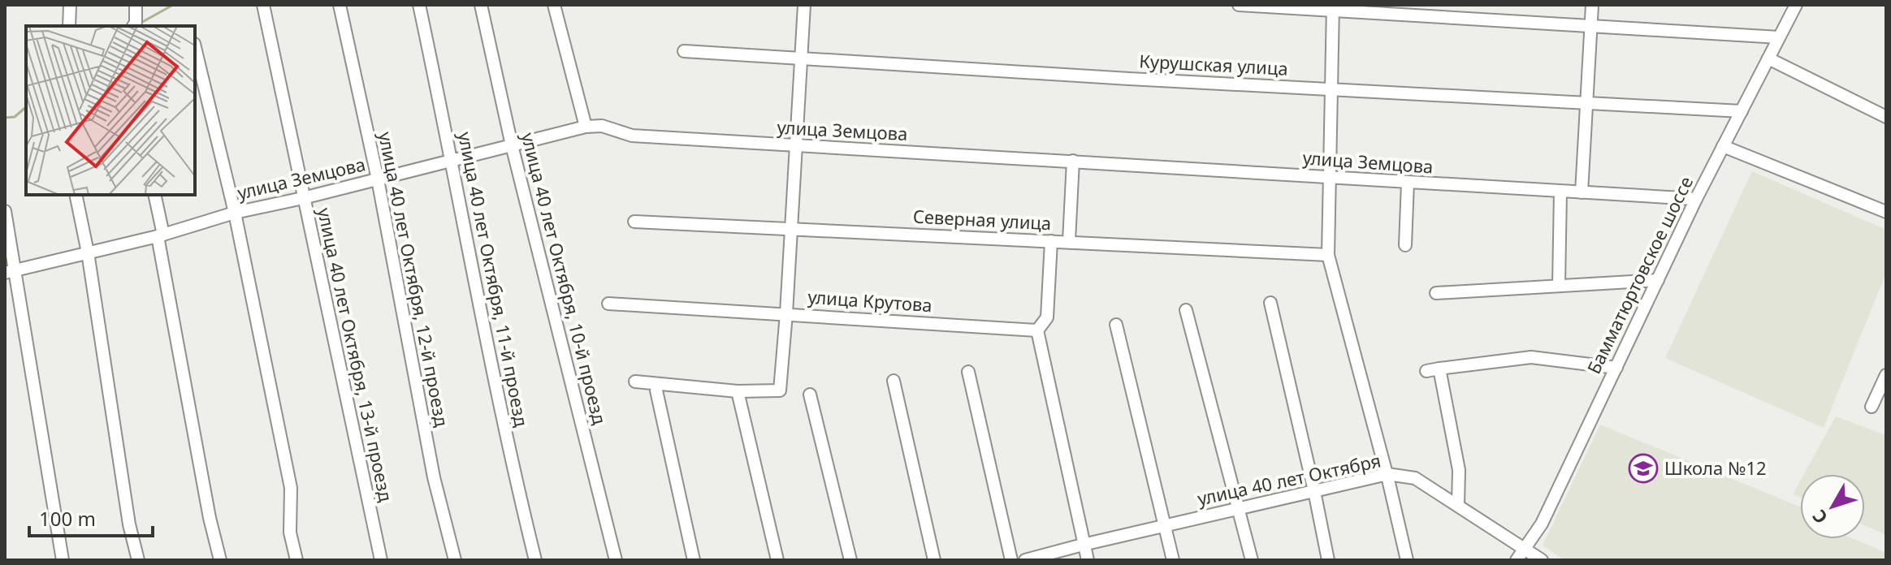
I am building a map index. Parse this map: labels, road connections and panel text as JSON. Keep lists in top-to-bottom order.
{
  "streets": {
    "street": [
      "Курушская улица",
      "улица Земцова",
      "Северная улица",
      "Бамматюртовское шоссе",
      "улица 40 лет Октября, 10-й проезд",
      "улица 40 лет Октября, 12-й проезд",
      "улица 40 лет Октября, 11-й проезд",
      "улица Крутова",
      "улица 40 лет Октября, 13-й проезд",
      "улица 40 лет Октября"
    ]
  },
  "crossings": [
    ["Курушская улица", "Бамматюртовское шоссе"],
    ["улица Земцова", "Бамматюртовское шоссе"],
    ["улица Земцова", "улица 40 лет Октября, 10-й проезд"],
    ["улица Земцова", "улица 40 лет Октября, 12-й проезд"],
    ["улица Земцова", "улица 40 лет Октября, 11-й проезд"],
    ["улица Земцова", "улица 40 лет Октября, 13-й проезд"],
    ["Бамматюртовское шоссе", "улица 40 лет Октября"]
  ],
  "places": {
    "school or university": ["Школа №12"]
  },
  "scale_bar": "100 m",
  "north": "bottom left"
}
